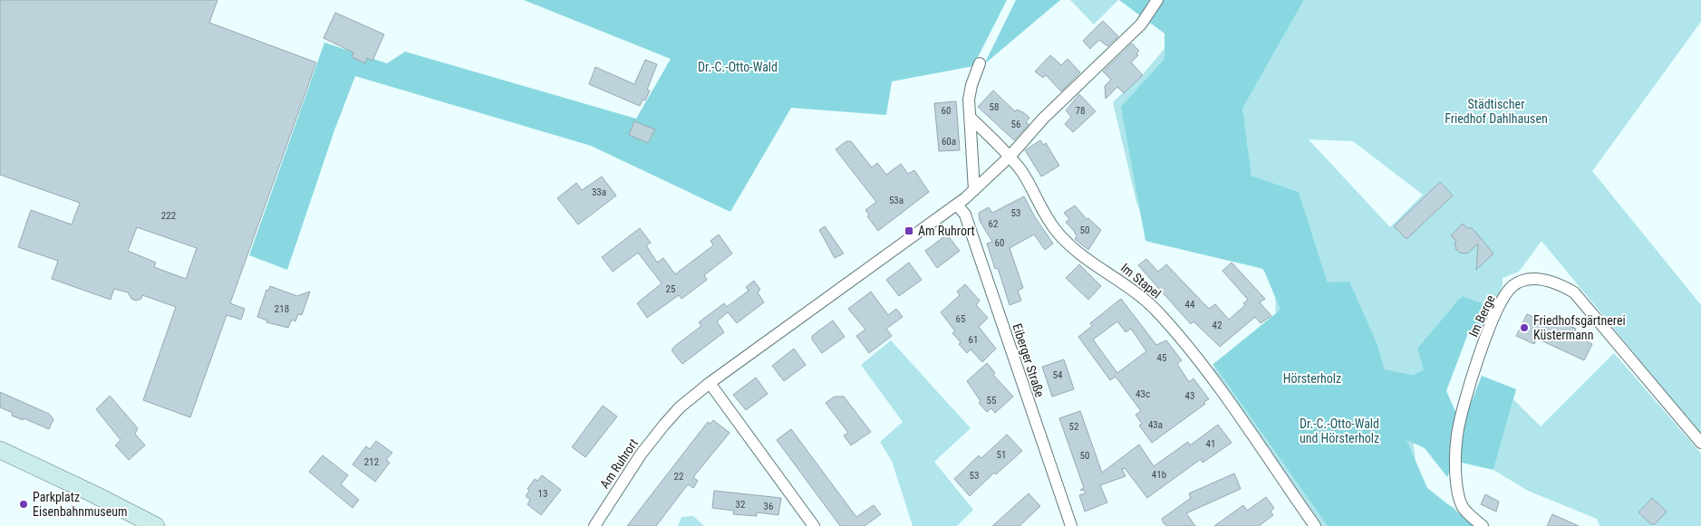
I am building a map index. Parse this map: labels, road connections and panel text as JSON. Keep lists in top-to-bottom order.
{
  "streets": {
    "street": [
      "Im Stapel",
      "Im Berge",
      "Eiberger Straße",
      "Am Ruhrort"
    ]
  },
  "crossings": [
    ["Im Stapel", "Am Ruhrort"],
    ["Eiberger Straße", "Am Ruhrort"]
  ],
  "parks": [
    "Dr.-C.-Otto-Wald",
    "Städtischer Friedhof Dahlhausen",
    "Hörsterholz",
    "Dr.-C.-Otto-Wald und Hörsterholz"
  ],
  "places": {
    "transit": ["Am Ruhrort"],
    "other": ["Friedhofsgärtnerei Küstermann", "Parkplatz Eisenbahnmuseum"]
  },
  "house_numbers": [
    "58",
    "60",
    "78",
    "56",
    "60a",
    "33a",
    "53a",
    "53",
    "222",
    "62",
    "50",
    "60",
    "25",
    "44",
    "218",
    "65",
    "42",
    "61",
    "45",
    "54",
    "43c",
    "43",
    "55",
    "43a",
    "52",
    "41",
    "51",
    "50",
    "212",
    "41b",
    "53",
    "22",
    "13",
    "32",
    "36"
  ]
}
